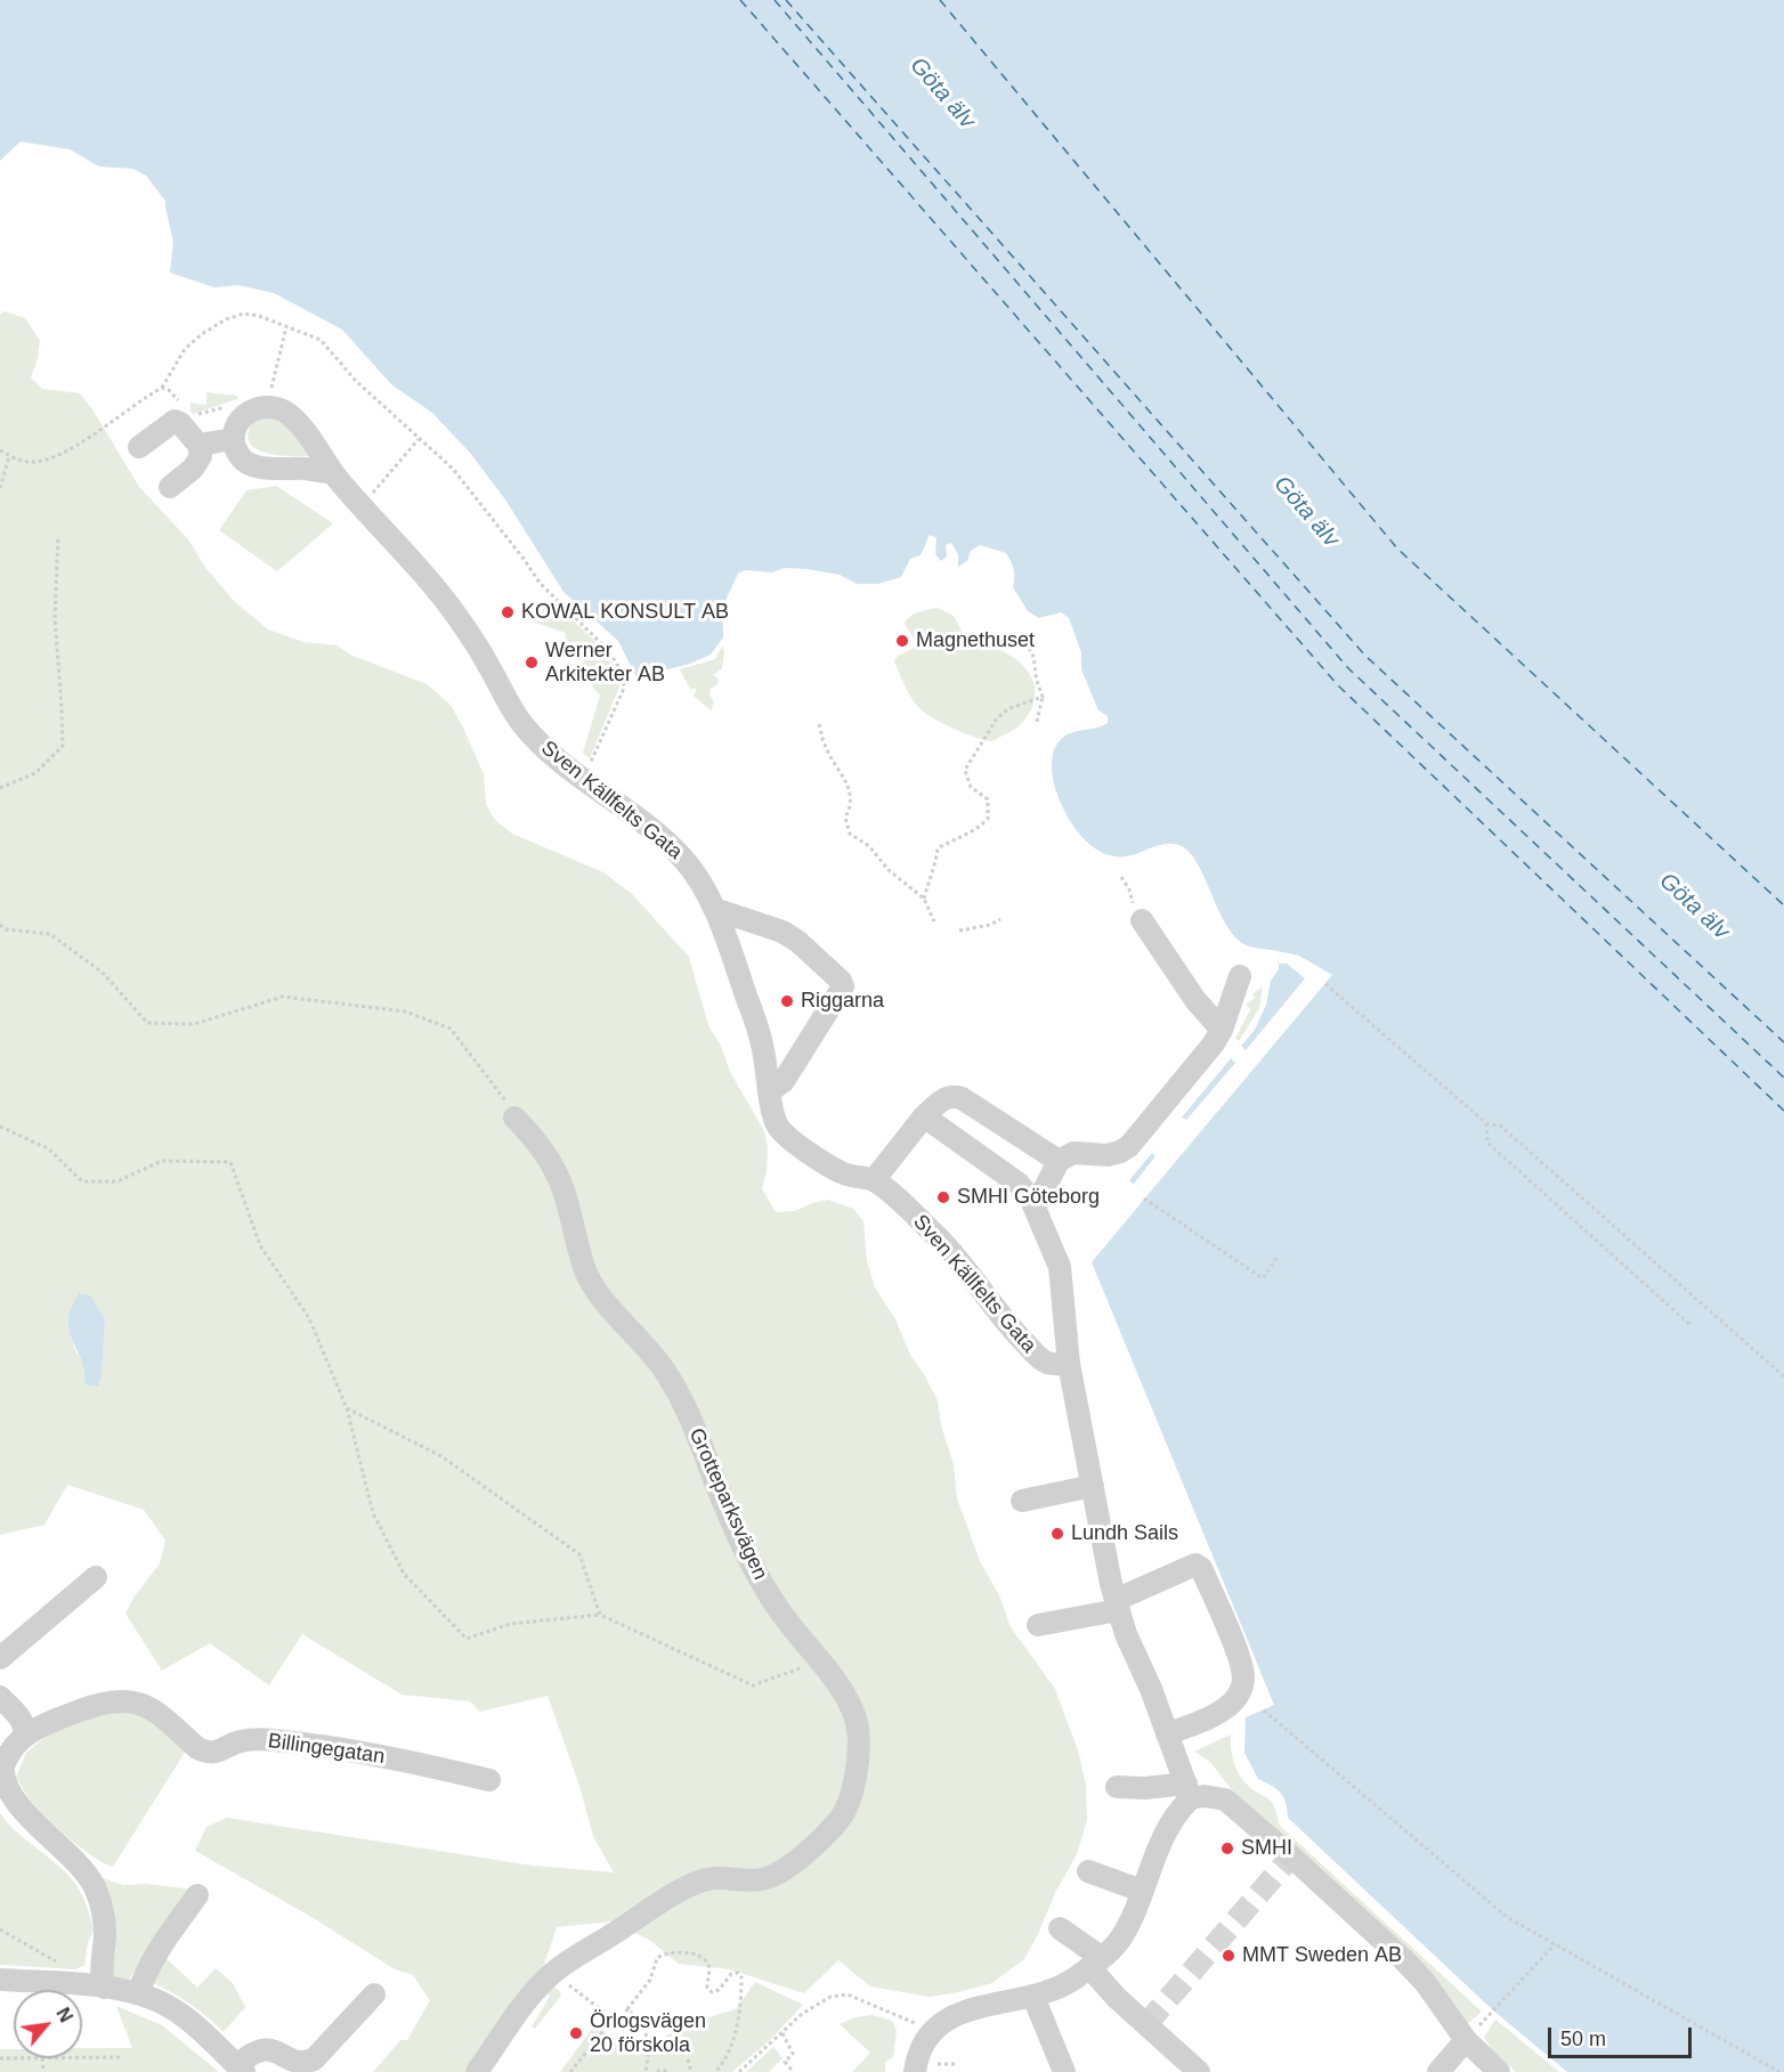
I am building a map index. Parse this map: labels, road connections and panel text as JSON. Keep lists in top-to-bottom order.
{
  "streets": {
    "street": ["Sven Källfelts Gata", "Grotteparksvägen", "Billingegatan"]
  },
  "water": ["Göta älv"],
  "places": [
    "KOWAL KONSULT AB",
    "Magnethuset",
    "Werner Arkitekter AB",
    "Riggarna",
    "SMHI Göteborg",
    "Lundh Sails",
    "SMHI",
    "MMT Sweden AB",
    "Örlogsvägen 20 förskola"
  ],
  "scale_bar": "50 m",
  "north": "top right"
}
